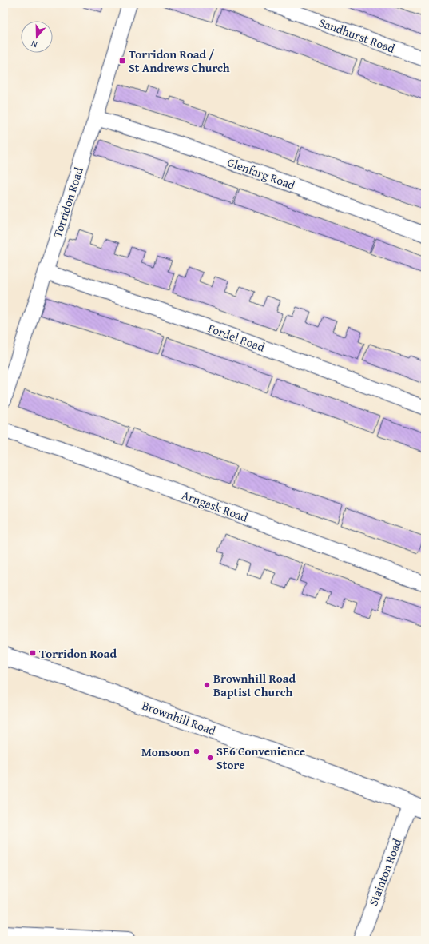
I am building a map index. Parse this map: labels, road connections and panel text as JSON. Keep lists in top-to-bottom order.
{
  "streets": {
    "highway": ["Brownhill Road"],
    "street": [
      "Sandhurst Road",
      "Glenfarg Road",
      "Torridon Road",
      "Fordel Road",
      "Arngask Road",
      "Stainton Road"
    ]
  },
  "crossings": [
    ["Glenfarg Road", "Torridon Road"],
    ["Torridon Road", "Fordel Road"],
    ["Brownhill Road", "Stainton Road"]
  ],
  "places": {
    "transit": ["Torridon Road / St Andrews Church", "Torridon Road"],
    "other": ["Brownhill Road Baptist Church", "Monsoon", "SE6 Convenience Store"]
  },
  "north": "bottom"
}
